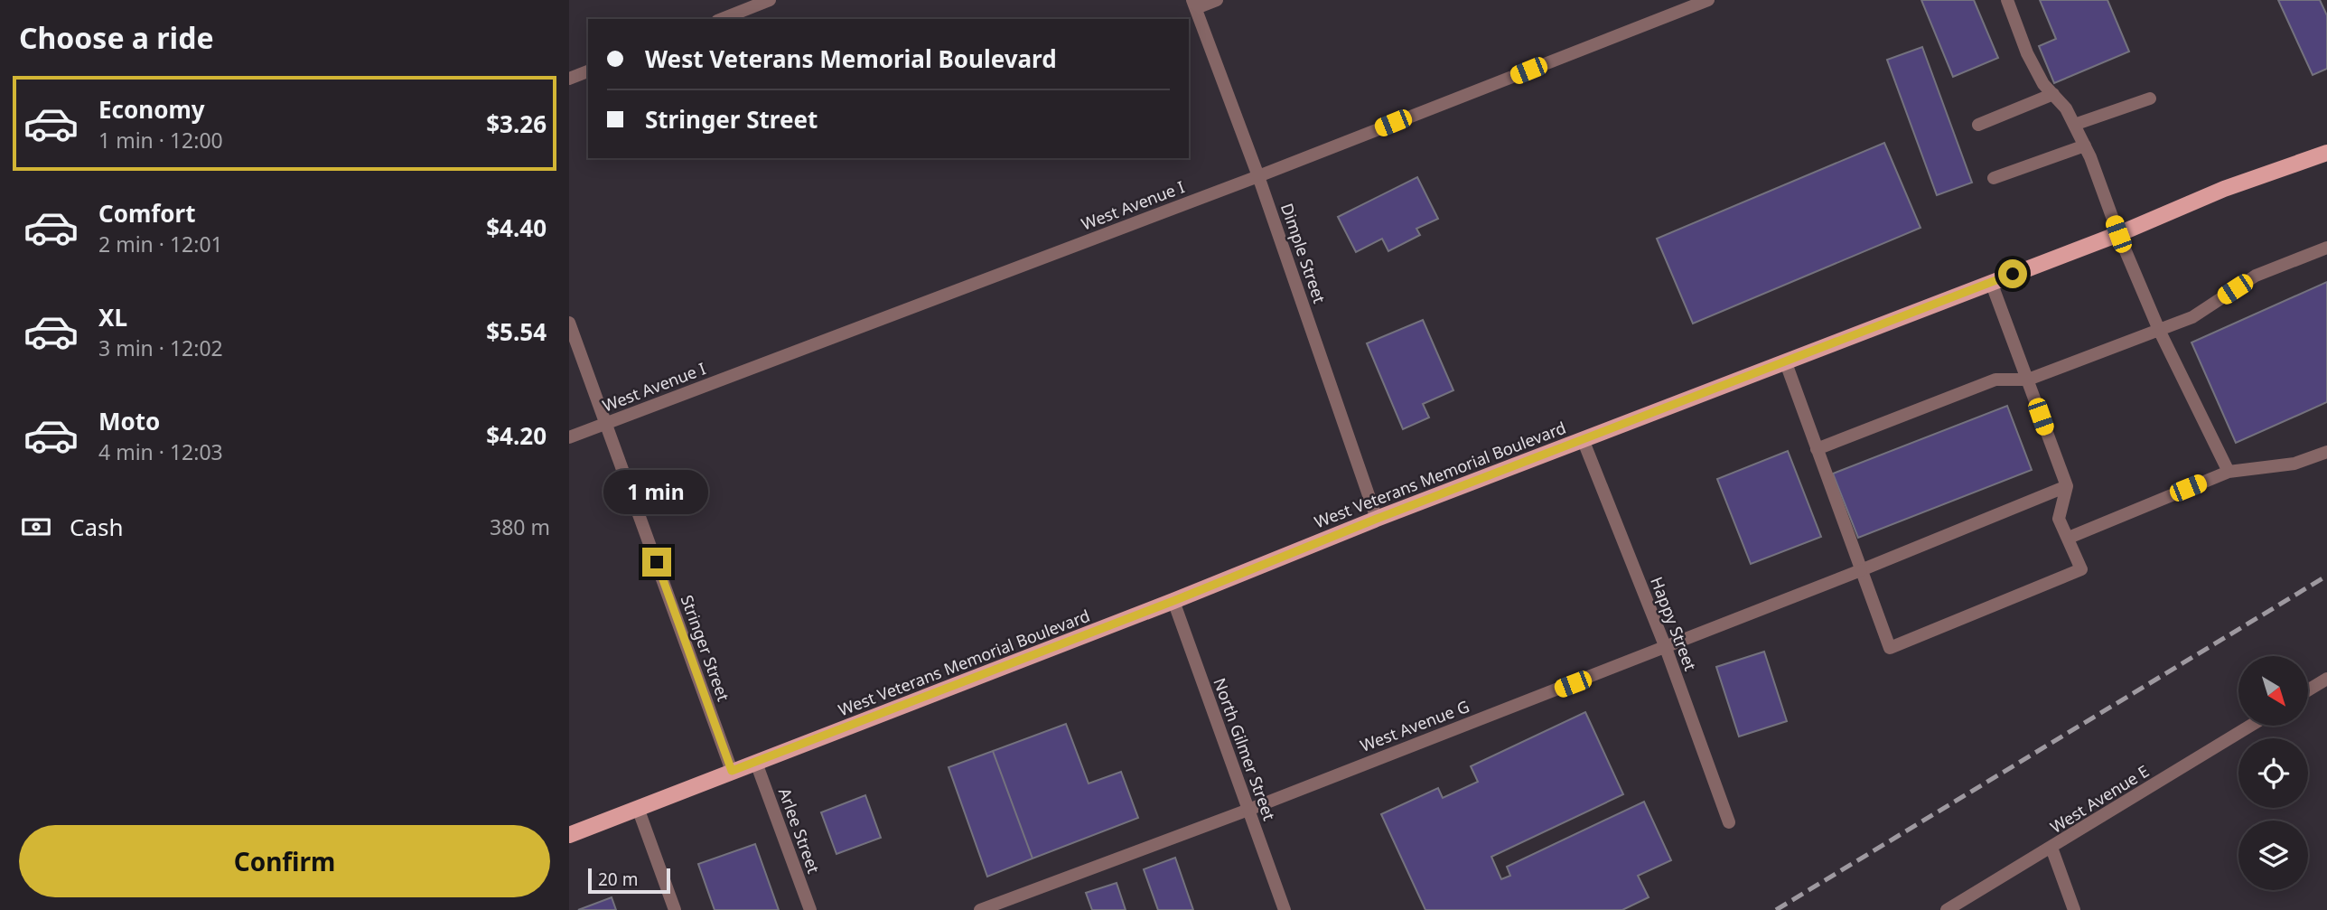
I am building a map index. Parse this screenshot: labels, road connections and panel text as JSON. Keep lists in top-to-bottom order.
{
  "streets": {
    "main road": ["West Veterans Memorial Boulevard"],
    "street": [
      "West Avenue I",
      "Dimple Street",
      "Happy Street",
      "Stringer Street",
      "West Avenue G",
      "North Gilmer Street",
      "West Avenue E",
      "Arlee Street"
    ]
  },
  "crossings": [
    ["West Avenue I", "Dimple Street"],
    ["West Avenue I", "Stringer Street"],
    ["Dimple Street", "West Veterans Memorial Boulevard"],
    ["West Veterans Memorial Boulevard", "Happy Street"],
    ["West Veterans Memorial Boulevard", "Stringer Street"],
    ["West Veterans Memorial Boulevard", "North Gilmer Street"],
    ["West Veterans Memorial Boulevard", "Arlee Street"],
    ["Happy Street", "West Avenue G"],
    ["West Avenue G", "North Gilmer Street"]
  ],
  "scale_bar": "20 m",
  "north": "bottom right",
  "page": {
    "heading": "Choose a ride",
    "banner": ["West Veterans Memorial Boulevard", "Stringer Street"],
    "list": [
      {
        "name": "Economy",
        "note": "1 min · 12:00",
        "value": "$3.26"
      },
      {
        "name": "Comfort",
        "note": "2 min · 12:01",
        "value": "$4.40"
      },
      {
        "name": "XL",
        "note": "3 min · 12:02",
        "value": "$5.54"
      },
      {
        "name": "Moto",
        "note": "4 min · 12:03",
        "value": "$4.20"
      }
    ],
    "bubble": "1 min",
    "pay": ["Cash", "380 m"],
    "buttons": "Confirm",
    "scale": "20 m"
  }
}
